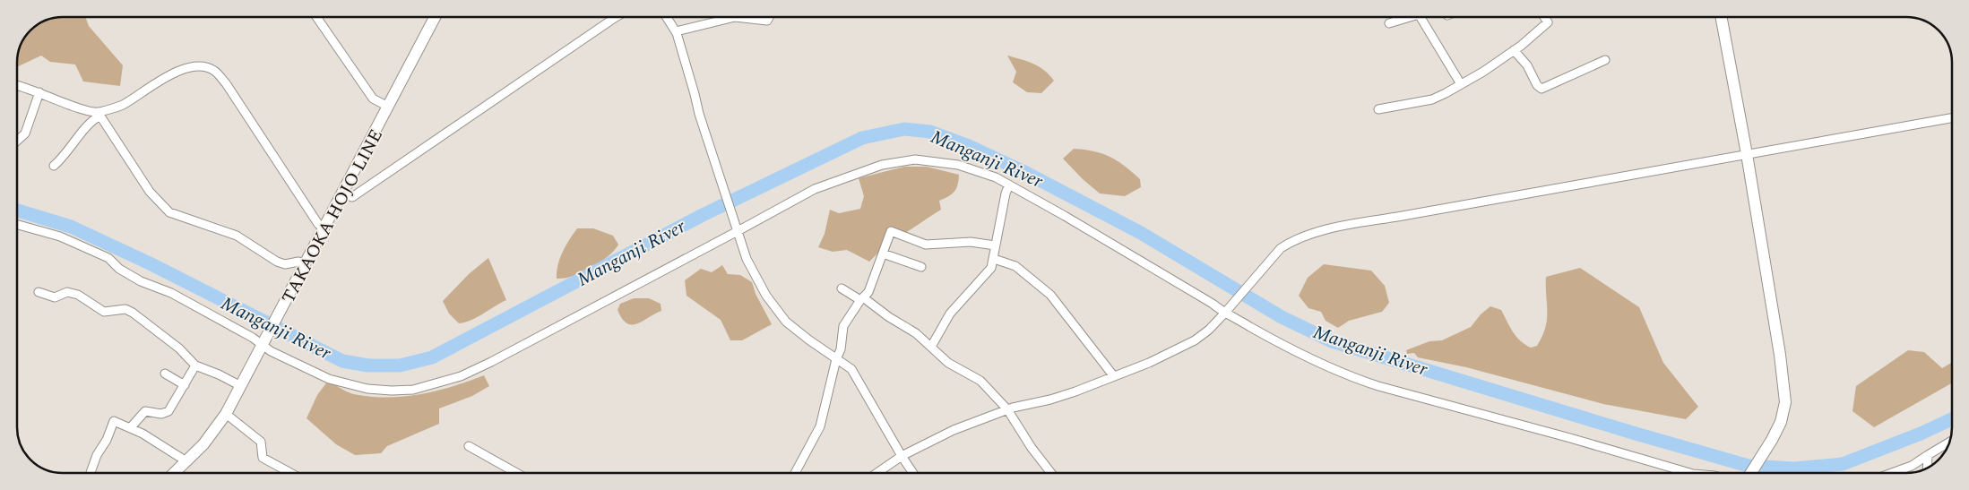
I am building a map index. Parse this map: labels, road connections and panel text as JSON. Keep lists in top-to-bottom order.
{
  "streets": {
    "main road": ["TAKAOKA HOJO LINE"]
  },
  "water": ["Manganji River"]
}
